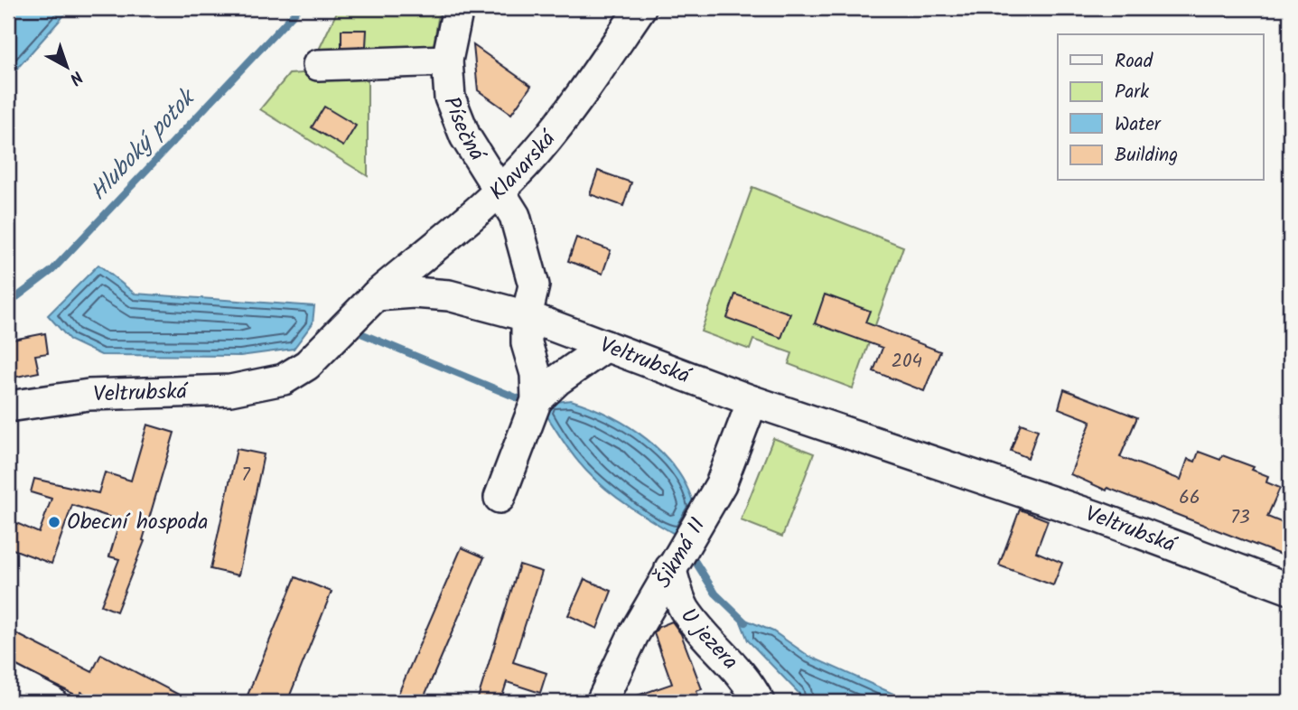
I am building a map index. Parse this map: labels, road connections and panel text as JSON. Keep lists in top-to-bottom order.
{
  "streets": {
    "street": [
      "Písečná",
      "Klavarská",
      "Veltrubská",
      "Šikmá II",
      "U jezera"
    ]
  },
  "crossings": [
    ["Písečná", "Klavarská"],
    ["Písečná", "Veltrubská"],
    ["Klavarská", "Veltrubská"],
    ["Veltrubská", "Šikmá II"],
    ["Šikmá II", "U jezera"]
  ],
  "water": ["Hluboký potok"],
  "places": ["Obecní hospoda"],
  "house_numbers": [
    "204",
    "7",
    "66",
    "73"
  ],
  "legend": [
    "Road",
    "Park",
    "Water",
    "Building"
  ],
  "north": "bottom right"
}
